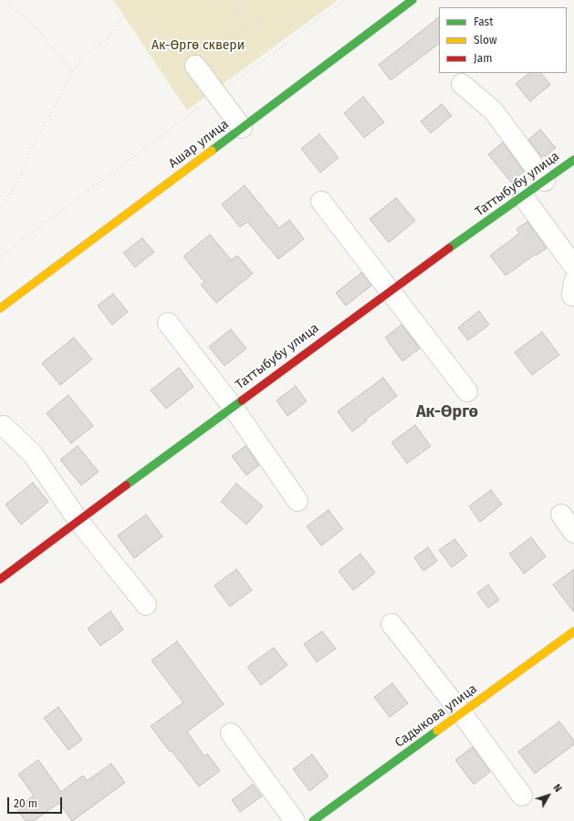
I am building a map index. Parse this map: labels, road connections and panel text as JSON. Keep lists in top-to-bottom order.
{
  "streets": {
    "street": ["Ашар улица", "Таттыбубу улица", "Садыкова улица"]
  },
  "districts": ["Ак-Өргө"],
  "parks": ["Ак-Өргө сквери"],
  "legend": ["Fast", "Slow", "Jam"],
  "scale_bar": "20 m",
  "north": "top right"
}
